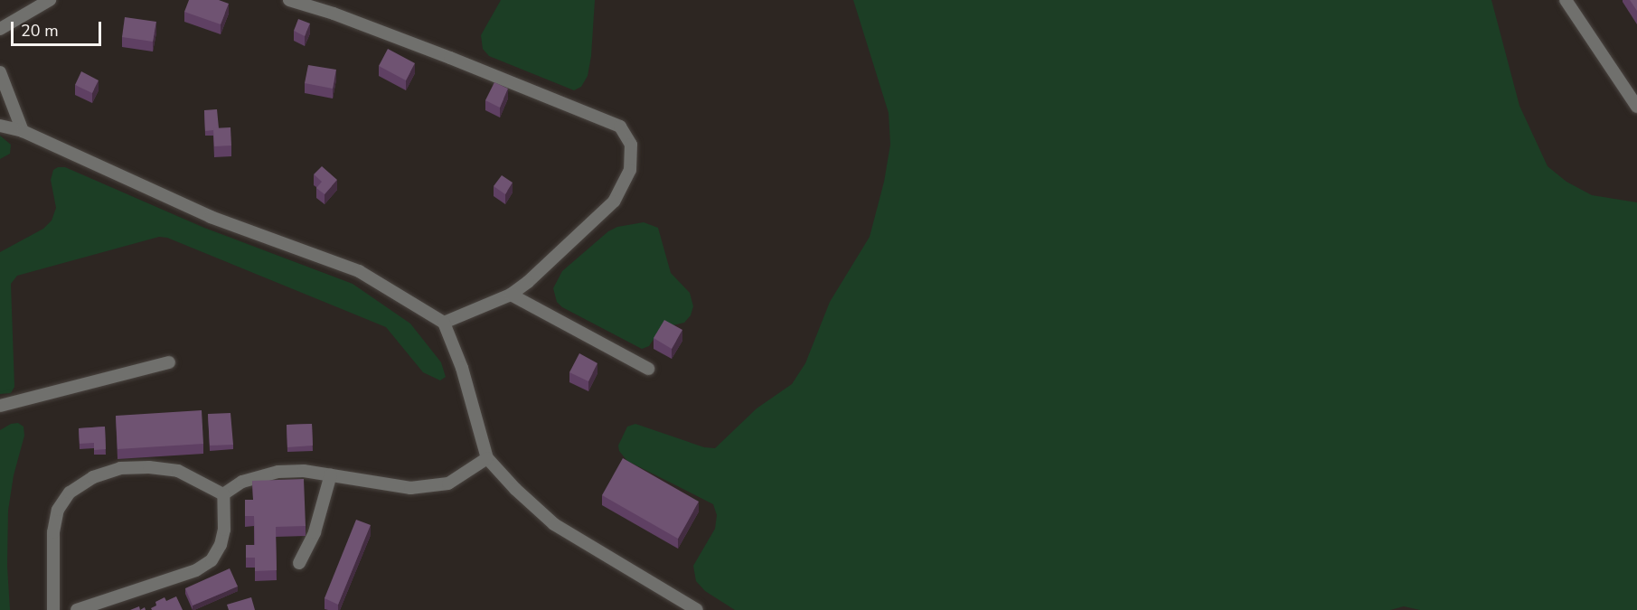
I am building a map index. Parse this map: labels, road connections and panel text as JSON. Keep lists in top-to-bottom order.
{
  "scale_bar": "20 m"
}
